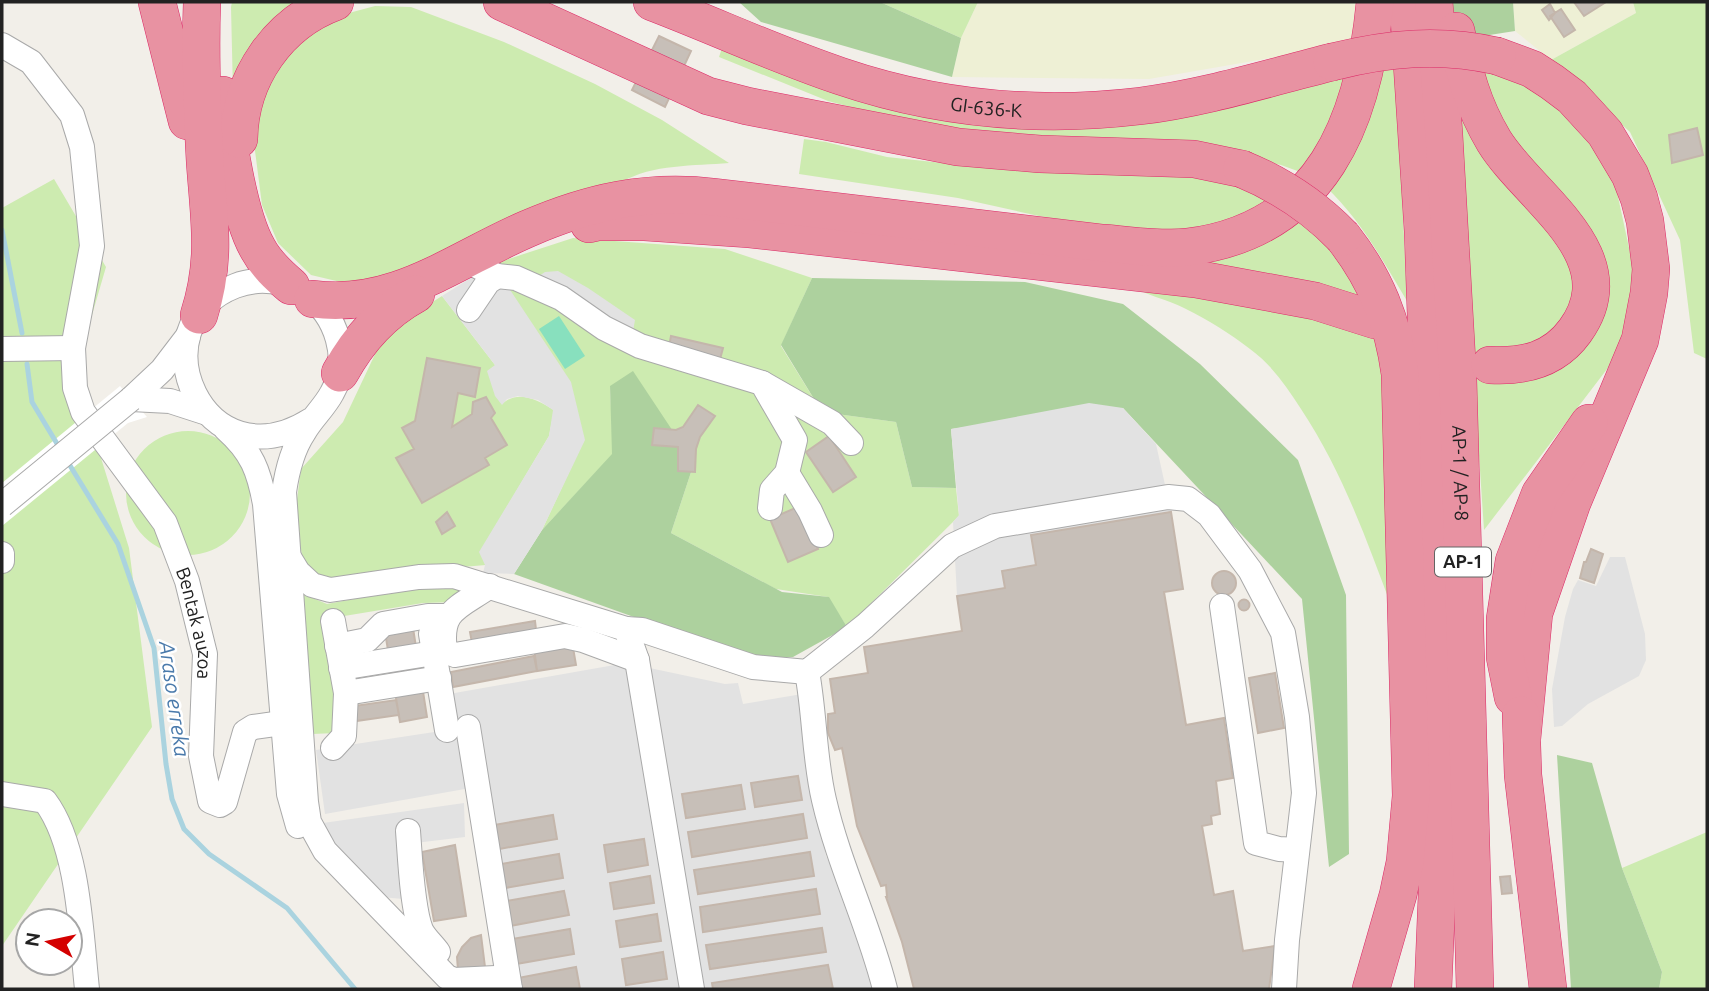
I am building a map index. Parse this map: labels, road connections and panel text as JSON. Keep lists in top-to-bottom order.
{
  "streets": {
    "highway": ["GI-636-K", "AP-1 / AP-8", "AP-1"],
    "street": ["Bentak auzoa"]
  },
  "water": ["Araso erreka"],
  "north": "left"
}
